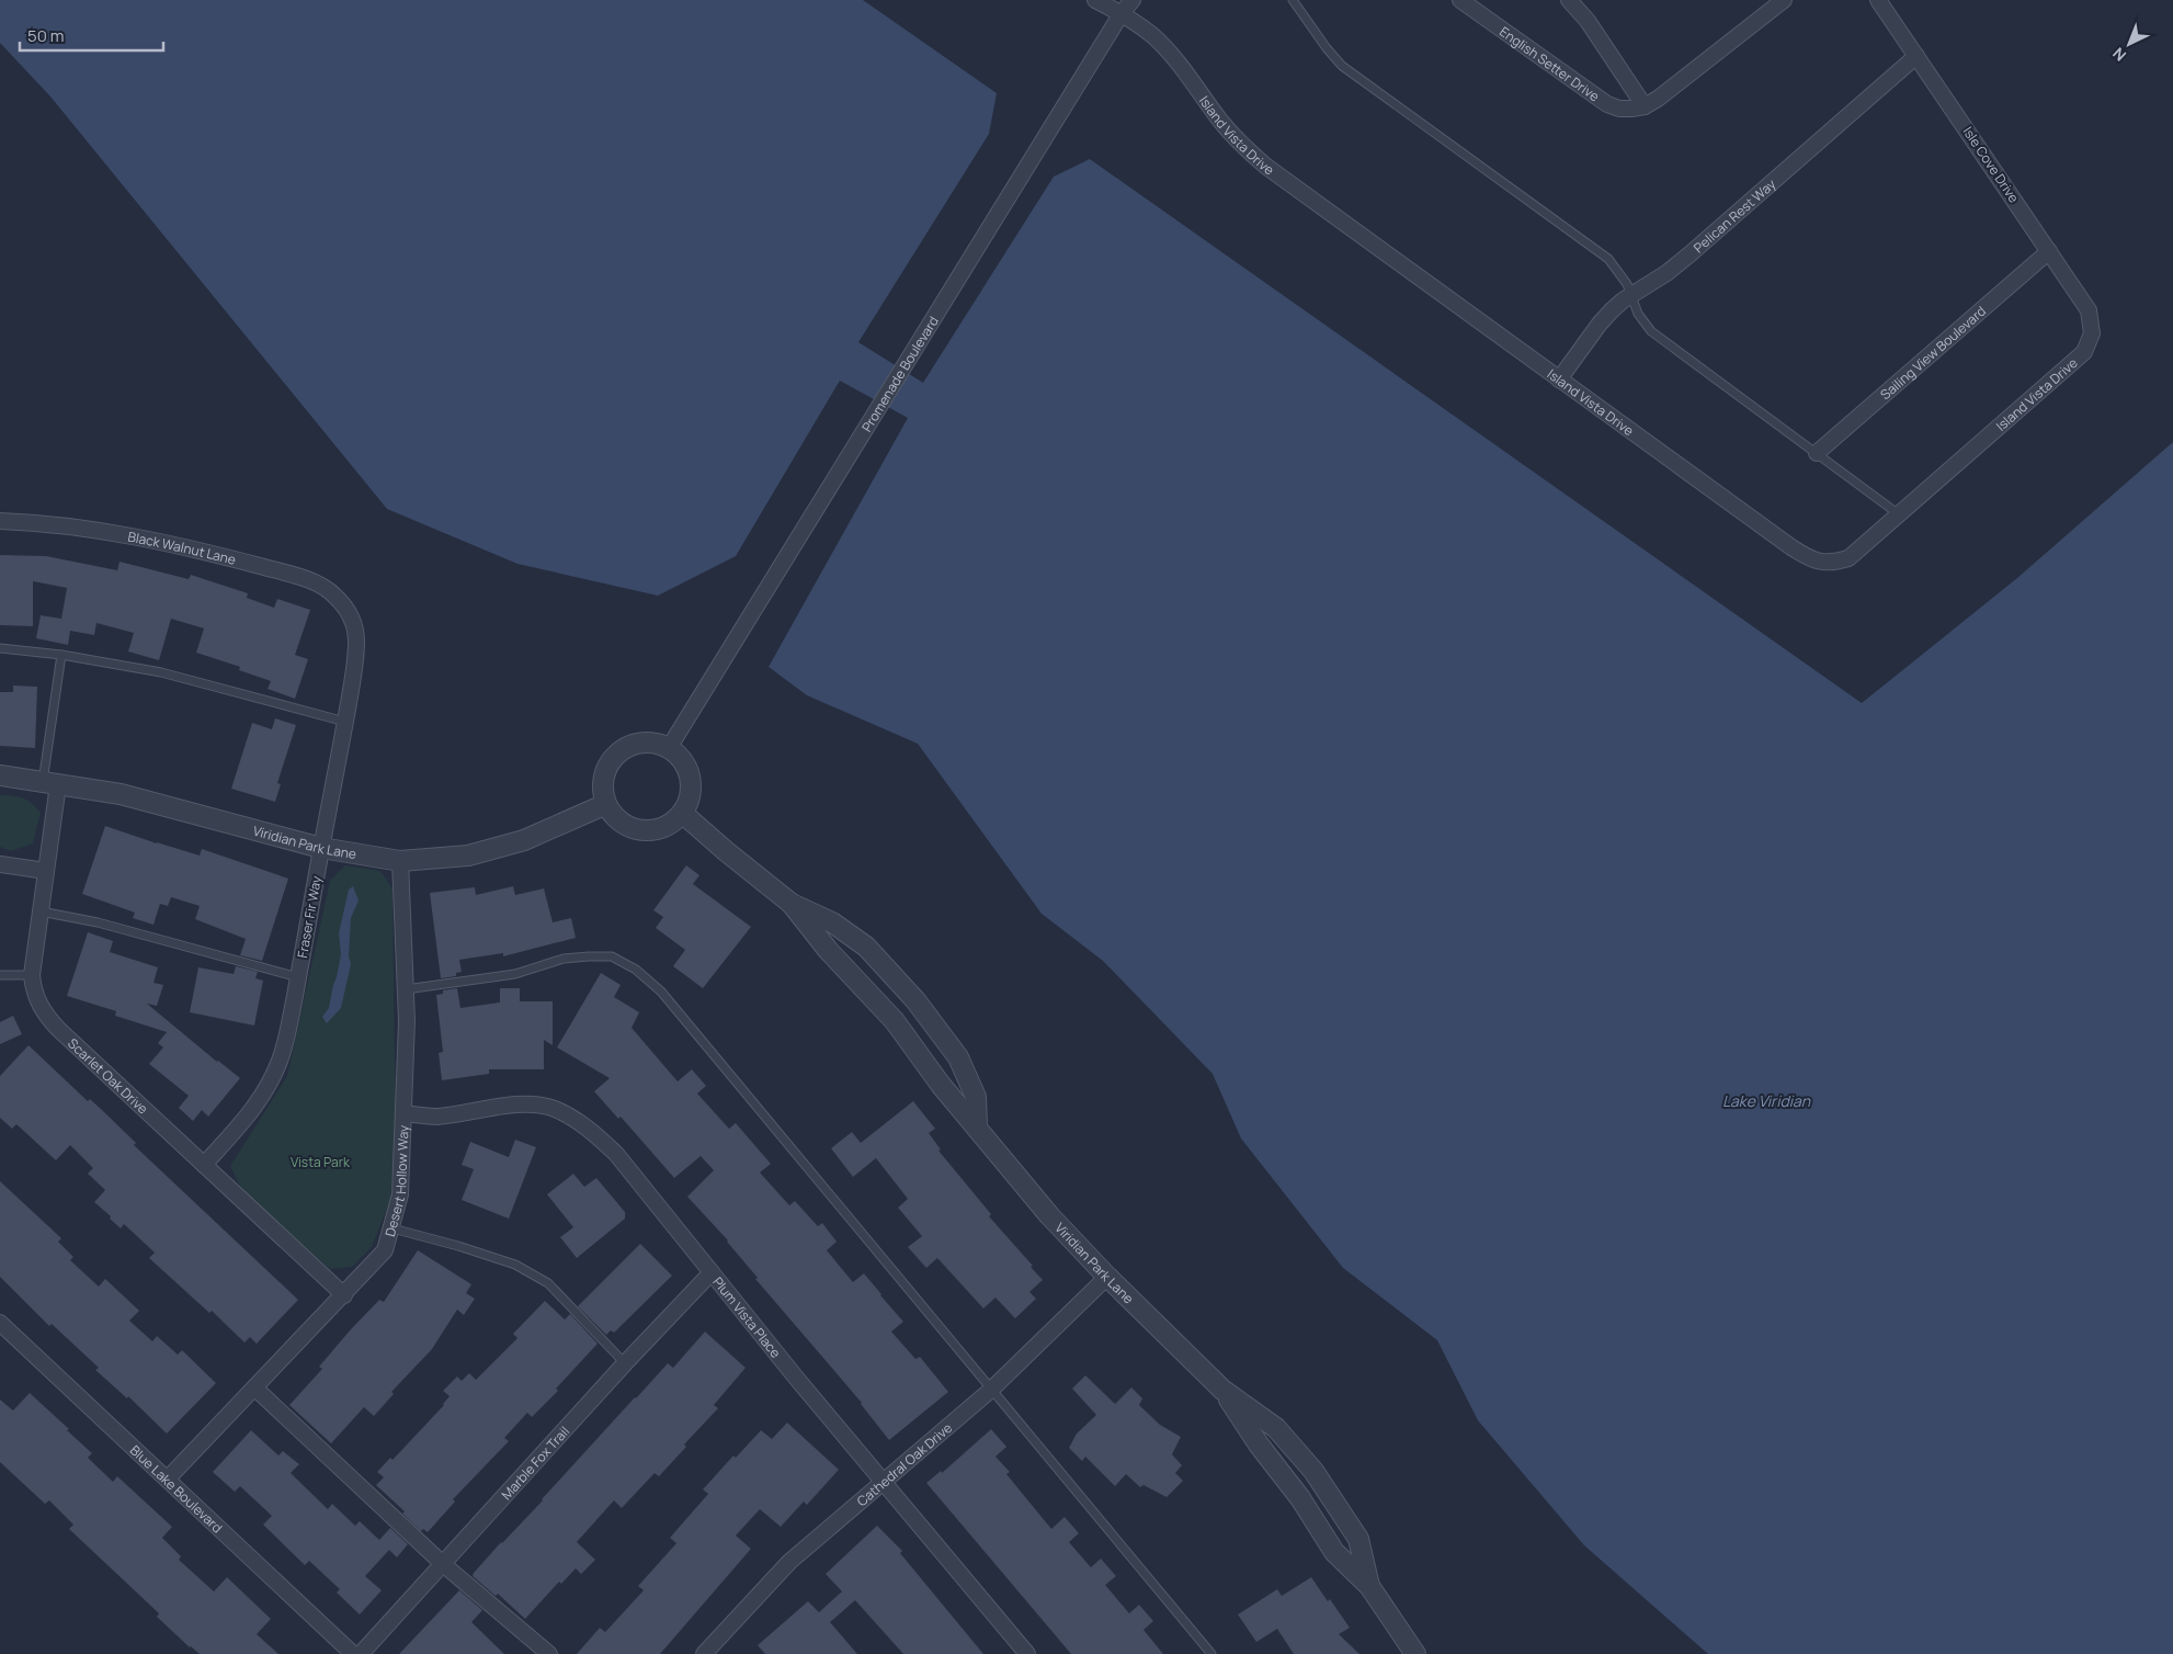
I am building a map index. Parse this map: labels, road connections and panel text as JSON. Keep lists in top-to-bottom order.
{
  "streets": {
    "street": [
      "English Setter Drive",
      "Island Vista Drive",
      "Isle Cove Drive",
      "Pelican Rest Way",
      "Sailing View Boulevard",
      "Promenade Boulevard",
      "Black Walnut Lane",
      "Viridian Park Lane",
      "Fraser Fir Way",
      "Scarlet Oak Drive",
      "Desert Hollow Way",
      "Plum Vista Place",
      "Marble Fox Trail",
      "Cathedral Oak Drive",
      "Blue Lake Boulevard"
    ]
  },
  "crossings": [
    ["Island Vista Drive", "Isle Cove Drive"],
    ["Island Vista Drive", "Pelican Rest Way"],
    ["Island Vista Drive", "Promenade Boulevard"],
    ["Isle Cove Drive", "Pelican Rest Way"],
    ["Isle Cove Drive", "Sailing View Boulevard"],
    ["Promenade Boulevard", "Viridian Park Lane"],
    ["Black Walnut Lane", "Fraser Fir Way"],
    ["Viridian Park Lane", "Fraser Fir Way"],
    ["Viridian Park Lane", "Scarlet Oak Drive"],
    ["Viridian Park Lane", "Desert Hollow Way"],
    ["Viridian Park Lane", "Cathedral Oak Drive"],
    ["Fraser Fir Way", "Scarlet Oak Drive"],
    ["Scarlet Oak Drive", "Desert Hollow Way"],
    ["Desert Hollow Way", "Plum Vista Place"],
    ["Desert Hollow Way", "Blue Lake Boulevard"],
    ["Plum Vista Place", "Marble Fox Trail"],
    ["Plum Vista Place", "Cathedral Oak Drive"]
  ],
  "water": ["Lake Viridian"],
  "parks": ["Vista Park"],
  "scale_bar": "50 m",
  "north": "bottom left"
}
